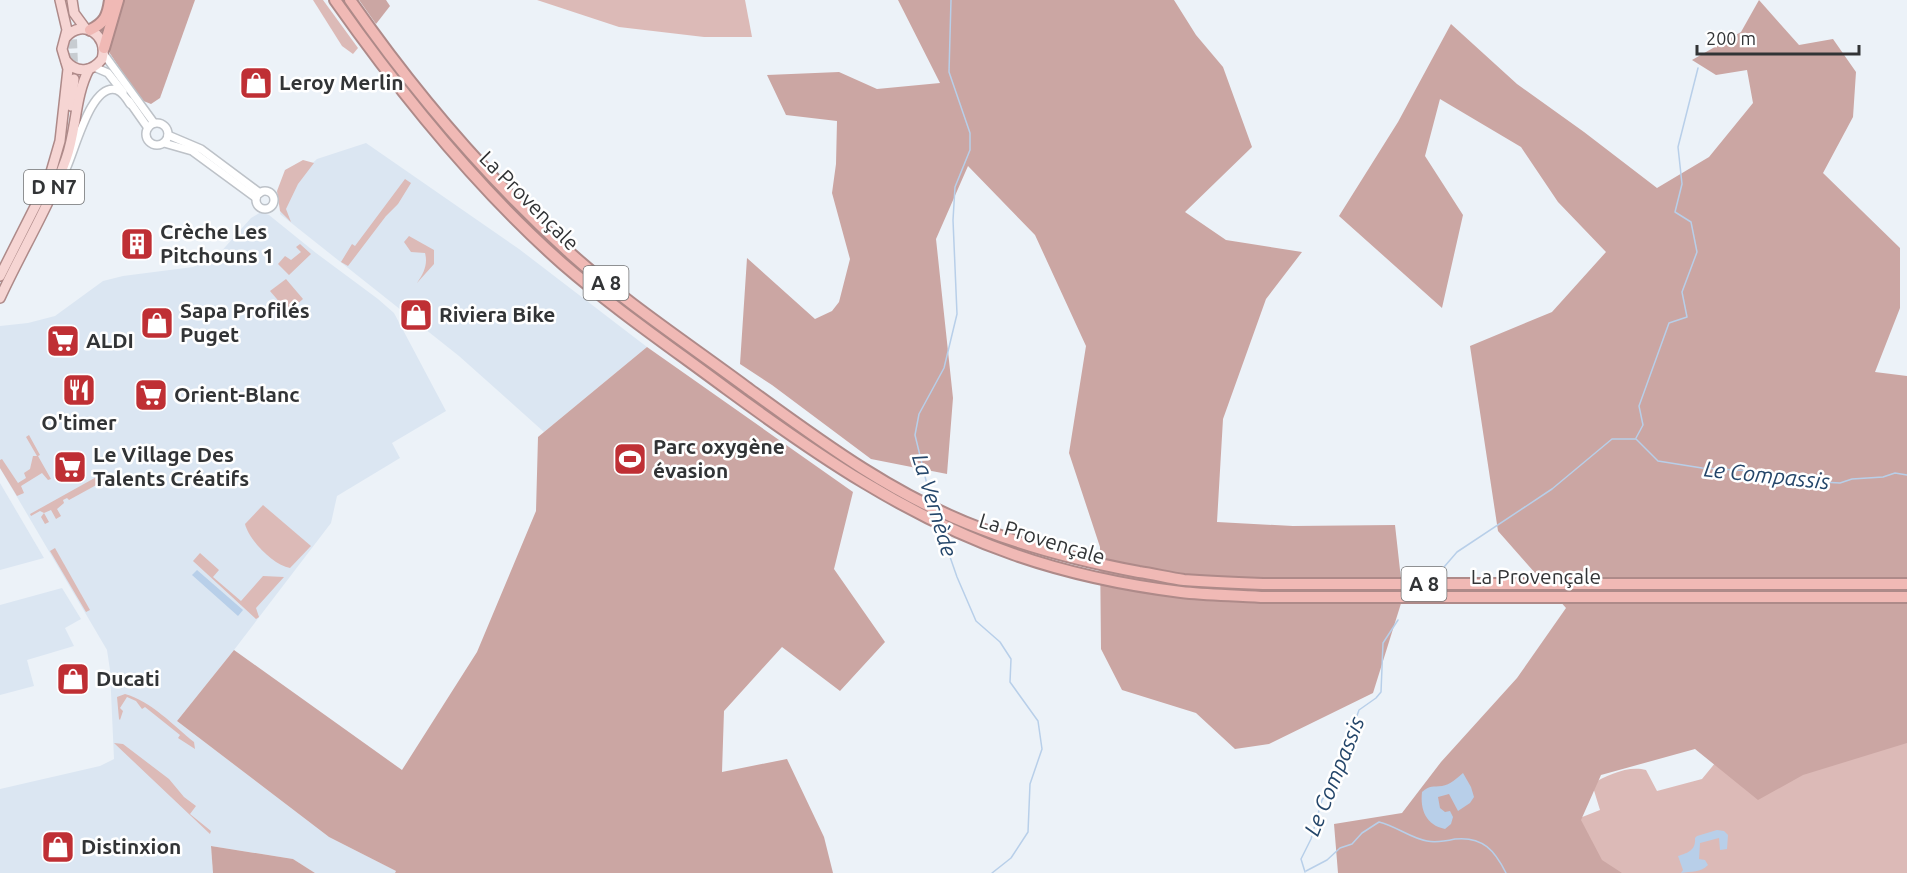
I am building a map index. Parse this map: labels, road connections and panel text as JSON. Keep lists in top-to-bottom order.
{
  "streets": {
    "highway": ["La Provençale", "A 8"],
    "main road": ["D N7"]
  },
  "water": ["Le Compassis", "La Vernède"],
  "places": {
    "shop": [
      "Leroy Merlin",
      "Riviera Bike",
      "Sapa Profilés Puget",
      "Ducati",
      "Distinxion"
    ],
    "building": ["Crèche Les Pitchouns 1"],
    "supermarket": ["ALDI", "Orient-Blanc", "Le Village Des Talents Créatifs"],
    "restaurant": ["O'timer"],
    "sports": ["Parc oxygène évasion"]
  },
  "scale_bar": "200 m"
}
